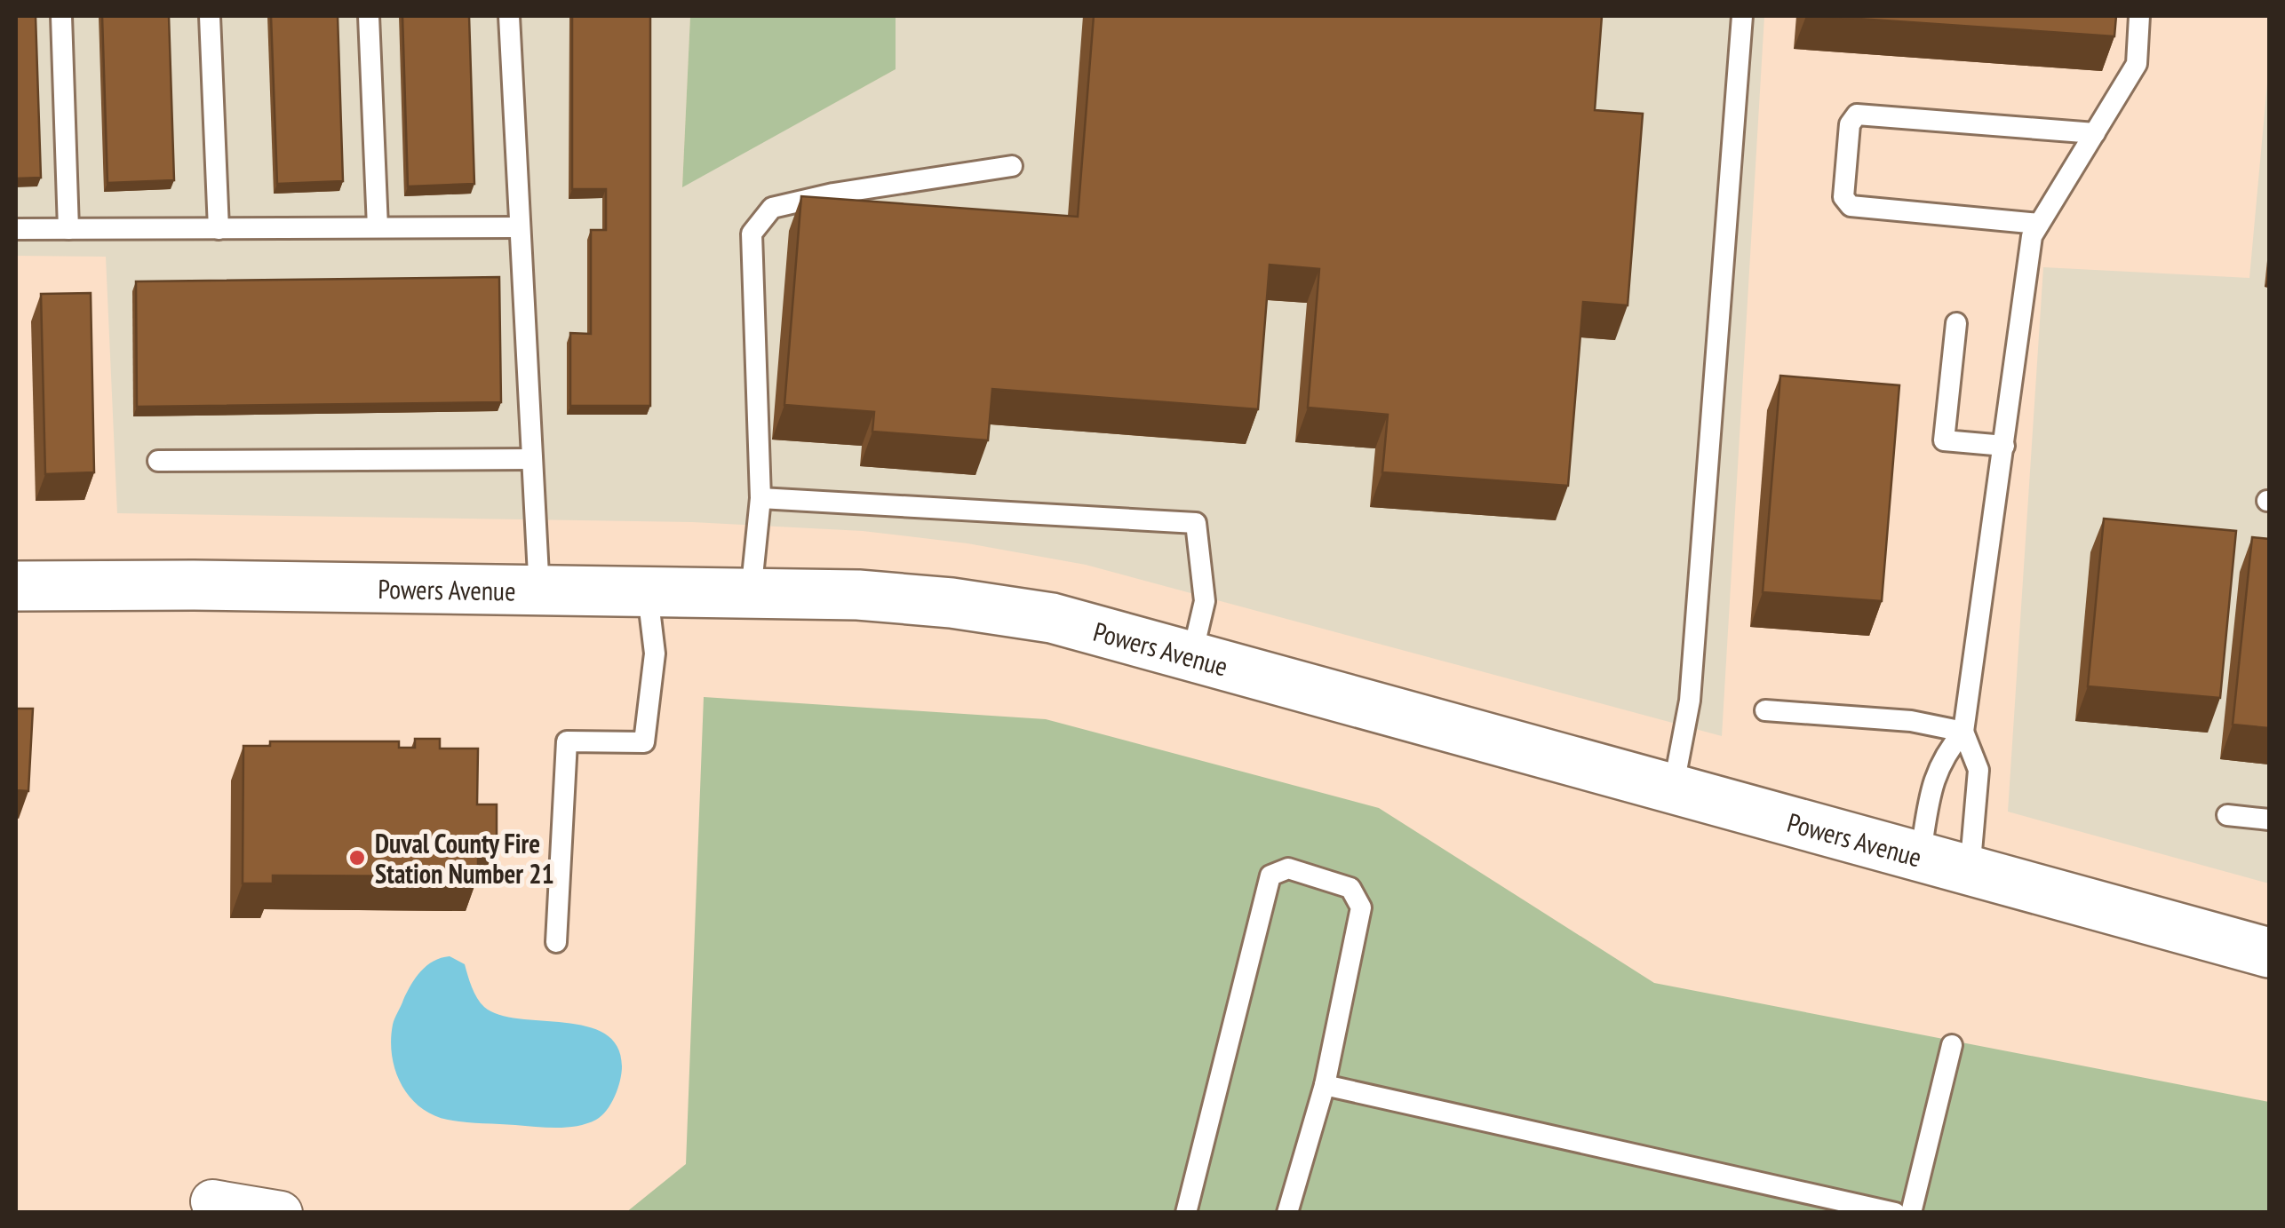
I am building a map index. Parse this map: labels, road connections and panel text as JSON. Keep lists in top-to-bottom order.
{
  "streets": {
    "street": ["Powers Avenue"]
  },
  "places": ["Duval County Fire Station Number 21"]
}
